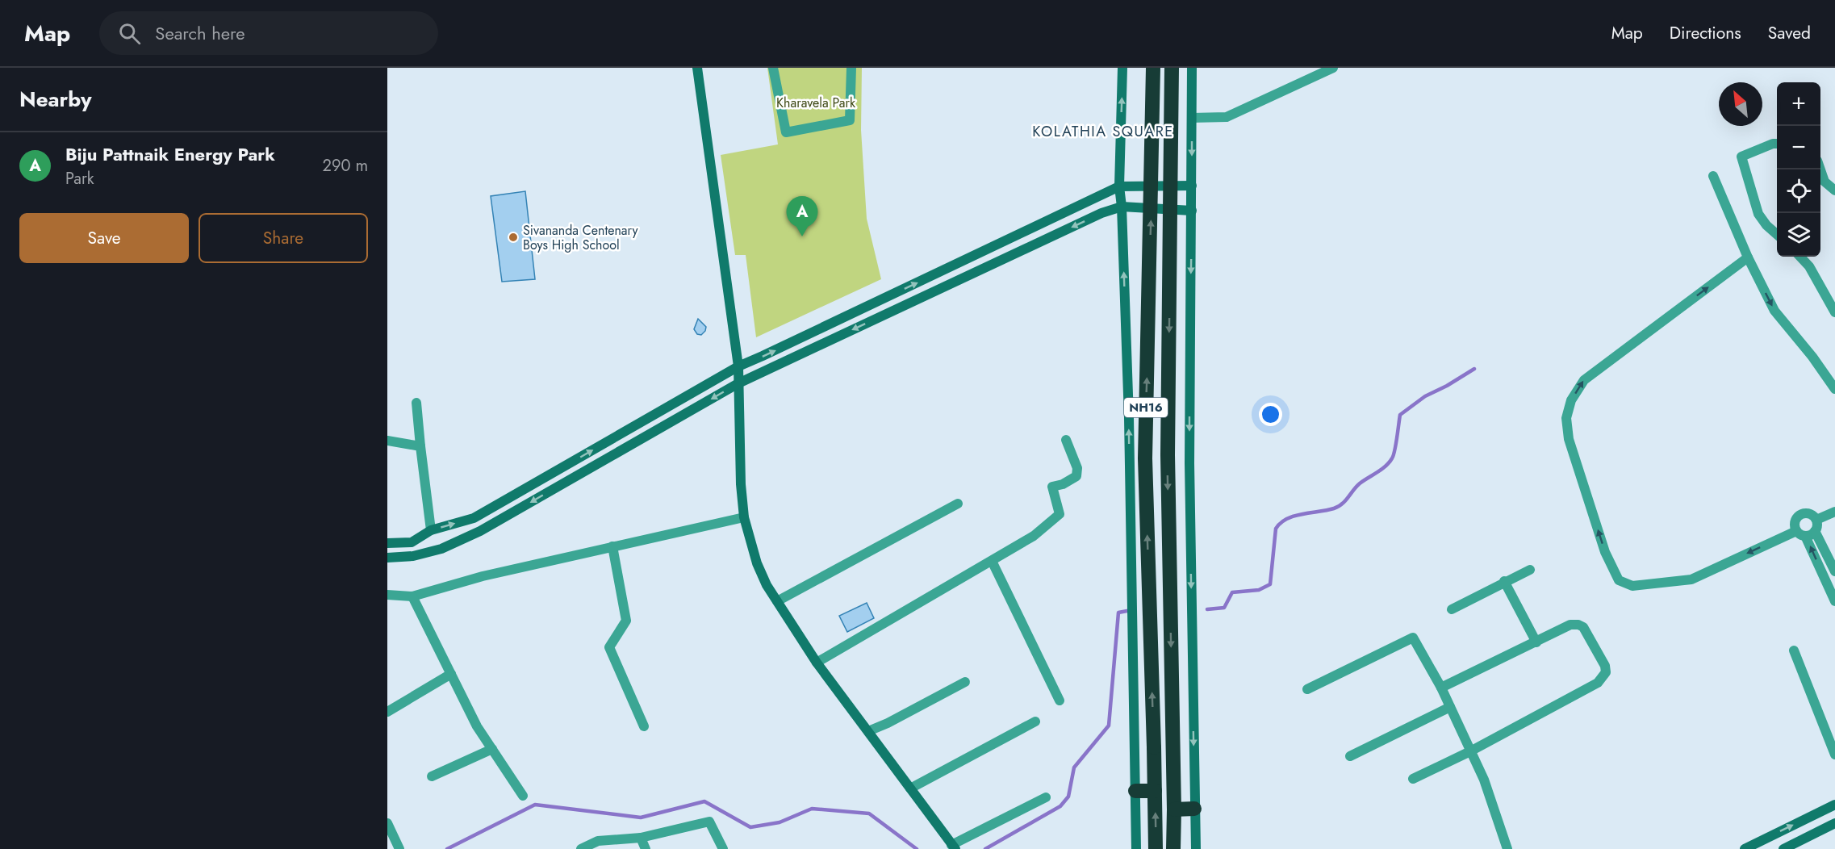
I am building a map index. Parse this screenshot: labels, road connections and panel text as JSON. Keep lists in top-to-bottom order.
{
  "streets": {
    "highway": ["NH16"]
  },
  "districts": ["KOLATHIA SQUARE"],
  "parks": ["Kharavela Park"],
  "places": ["Sivananda Centenary Boys High School"],
  "north": "top left",
  "page": {
    "header": "Map",
    "search": "Search here",
    "nav": ["Map", "Directions", "Saved"],
    "heading": "Nearby",
    "map_buttons": ["+", "−"],
    "list": [
      {
        "mark": "A",
        "name": "Biju Pattnaik Energy Park",
        "note": "Park",
        "value": "290 m"
      }
    ],
    "pins": "A",
    "buttons": ["Save", "Share"]
  }
}
